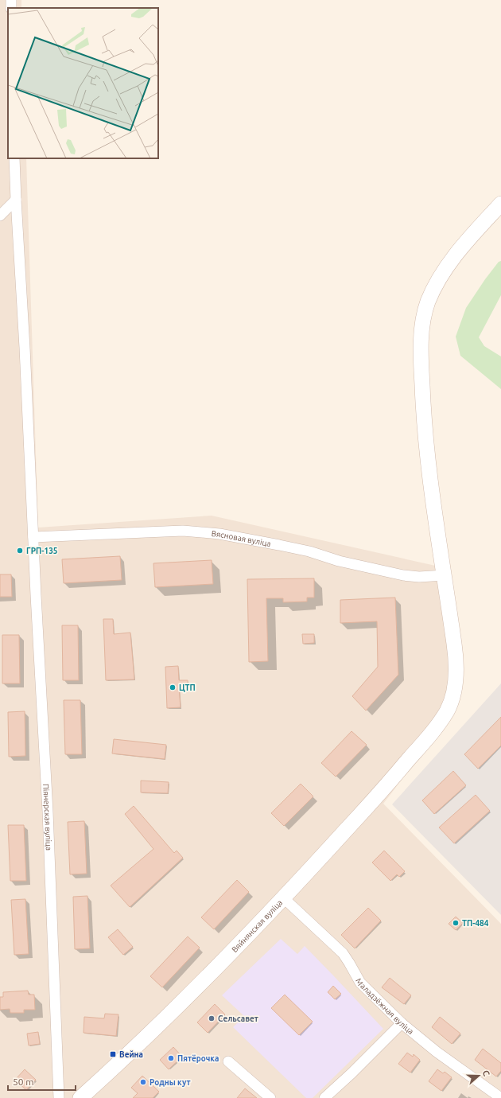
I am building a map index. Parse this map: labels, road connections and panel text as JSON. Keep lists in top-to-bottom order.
{
  "streets": {
    "street": [
      "Вясновая вуліца",
      "Піянерская вуліца",
      "Вяйнянская вуліца",
      "Маладзёжная вуліца"
    ]
  },
  "crossings": [
    ["Вясновая вуліца", "Піянерская вуліца"],
    ["Вясновая вуліца", "Вяйнянская вуліца"],
    ["Вяйнянская вуліца", "Маладзёжная вуліца"]
  ],
  "places": {
    "other": [
      "ГРП-135",
      "ЦТП",
      "ТП-484",
      "Сельсавет",
      "Пятёрочка",
      "Родны кут"
    ],
    "transit": ["Вейна"]
  },
  "scale_bar": "50 m",
  "north": "right"
}
